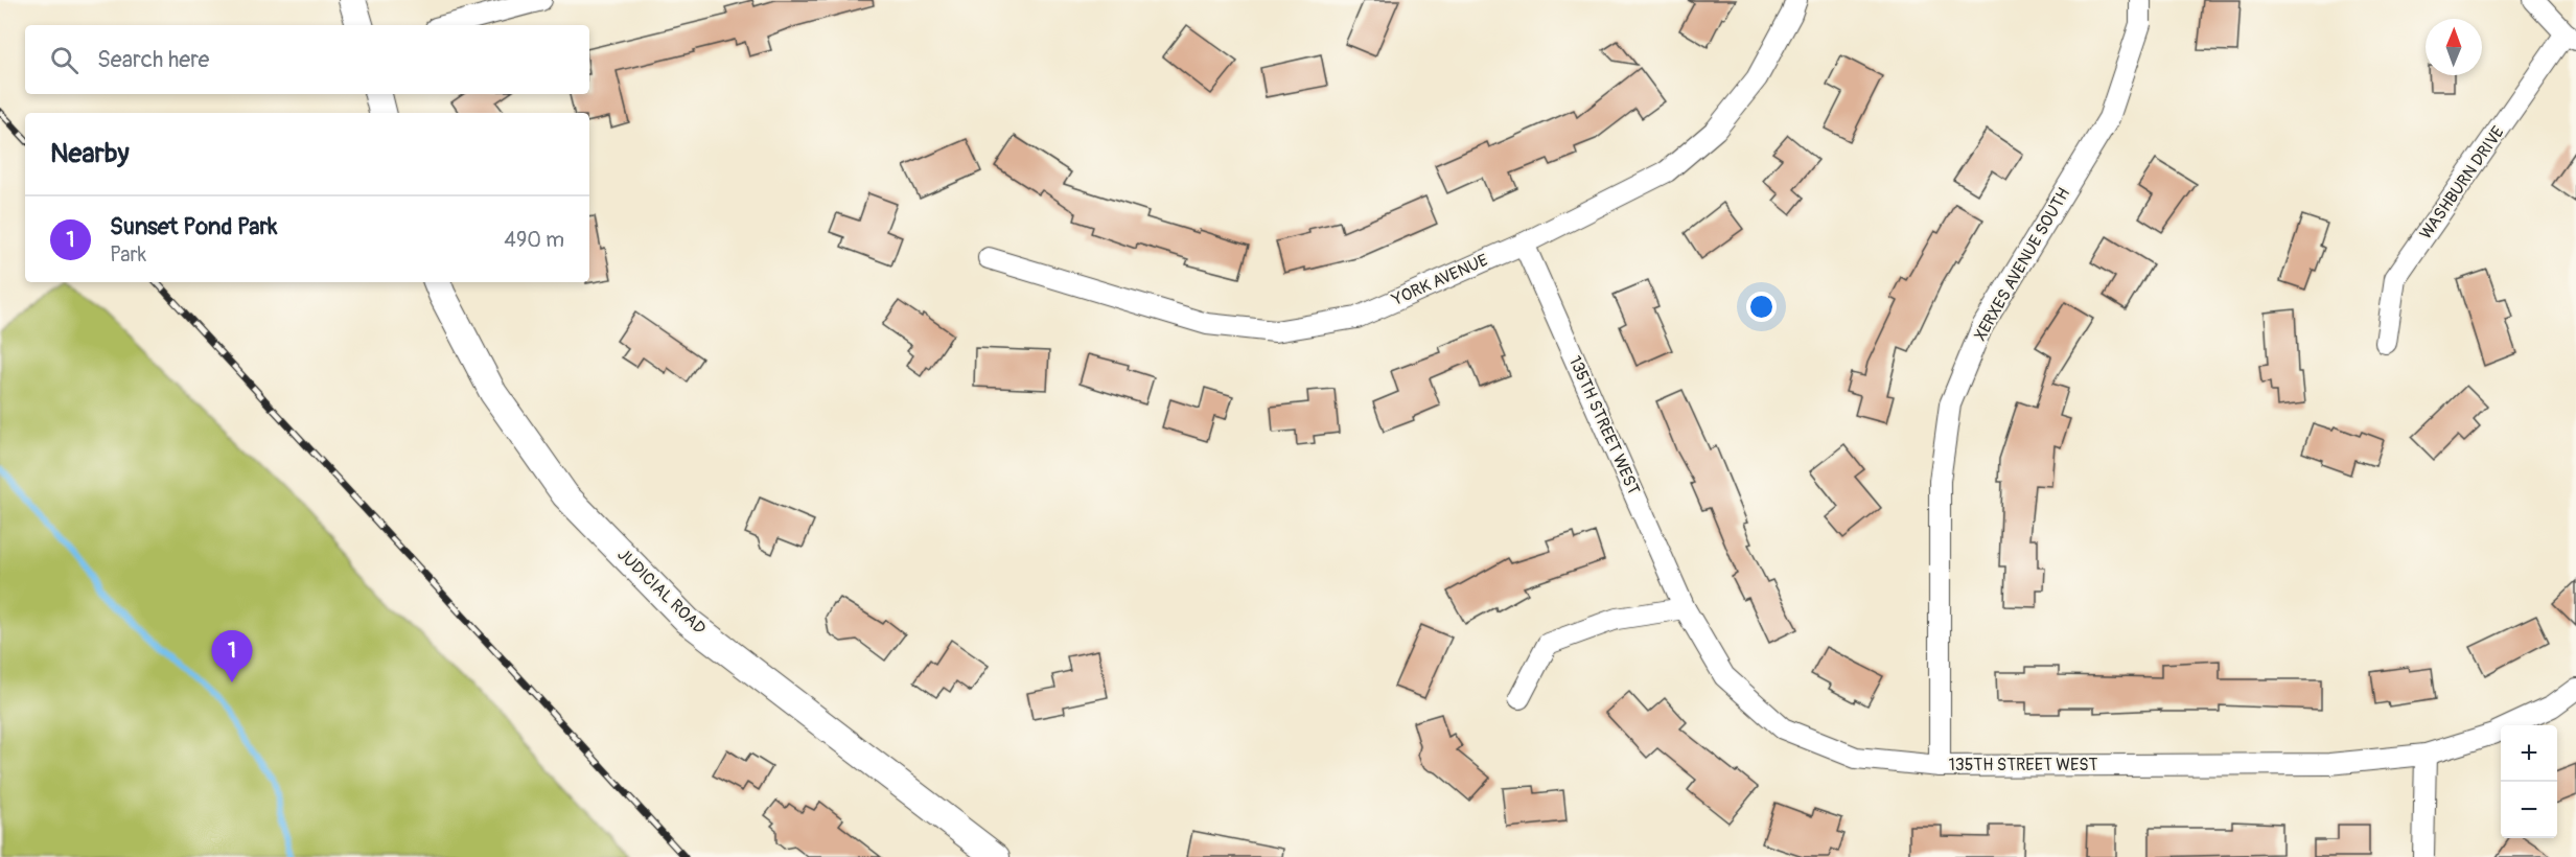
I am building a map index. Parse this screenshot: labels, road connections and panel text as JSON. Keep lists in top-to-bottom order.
{
  "streets": {
    "street": [
      "WASHBURN DRIVE",
      "XERXES AVENUE SOUTH",
      "YORK AVENUE",
      "135TH STREET WEST",
      "JUDICIAL ROAD"
    ]
  },
  "crossings": [
    ["XERXES AVENUE SOUTH", "135TH STREET WEST"],
    ["YORK AVENUE", "135TH STREET WEST"]
  ],
  "north": "top",
  "page": {
    "search": "Search here",
    "heading": "Nearby",
    "list": [
      {
        "mark": "1",
        "name": "Sunset Pond Park",
        "note": "Park",
        "value": "490 m"
      }
    ],
    "pins": "1",
    "map_buttons": ["+", "−"]
  }
}
